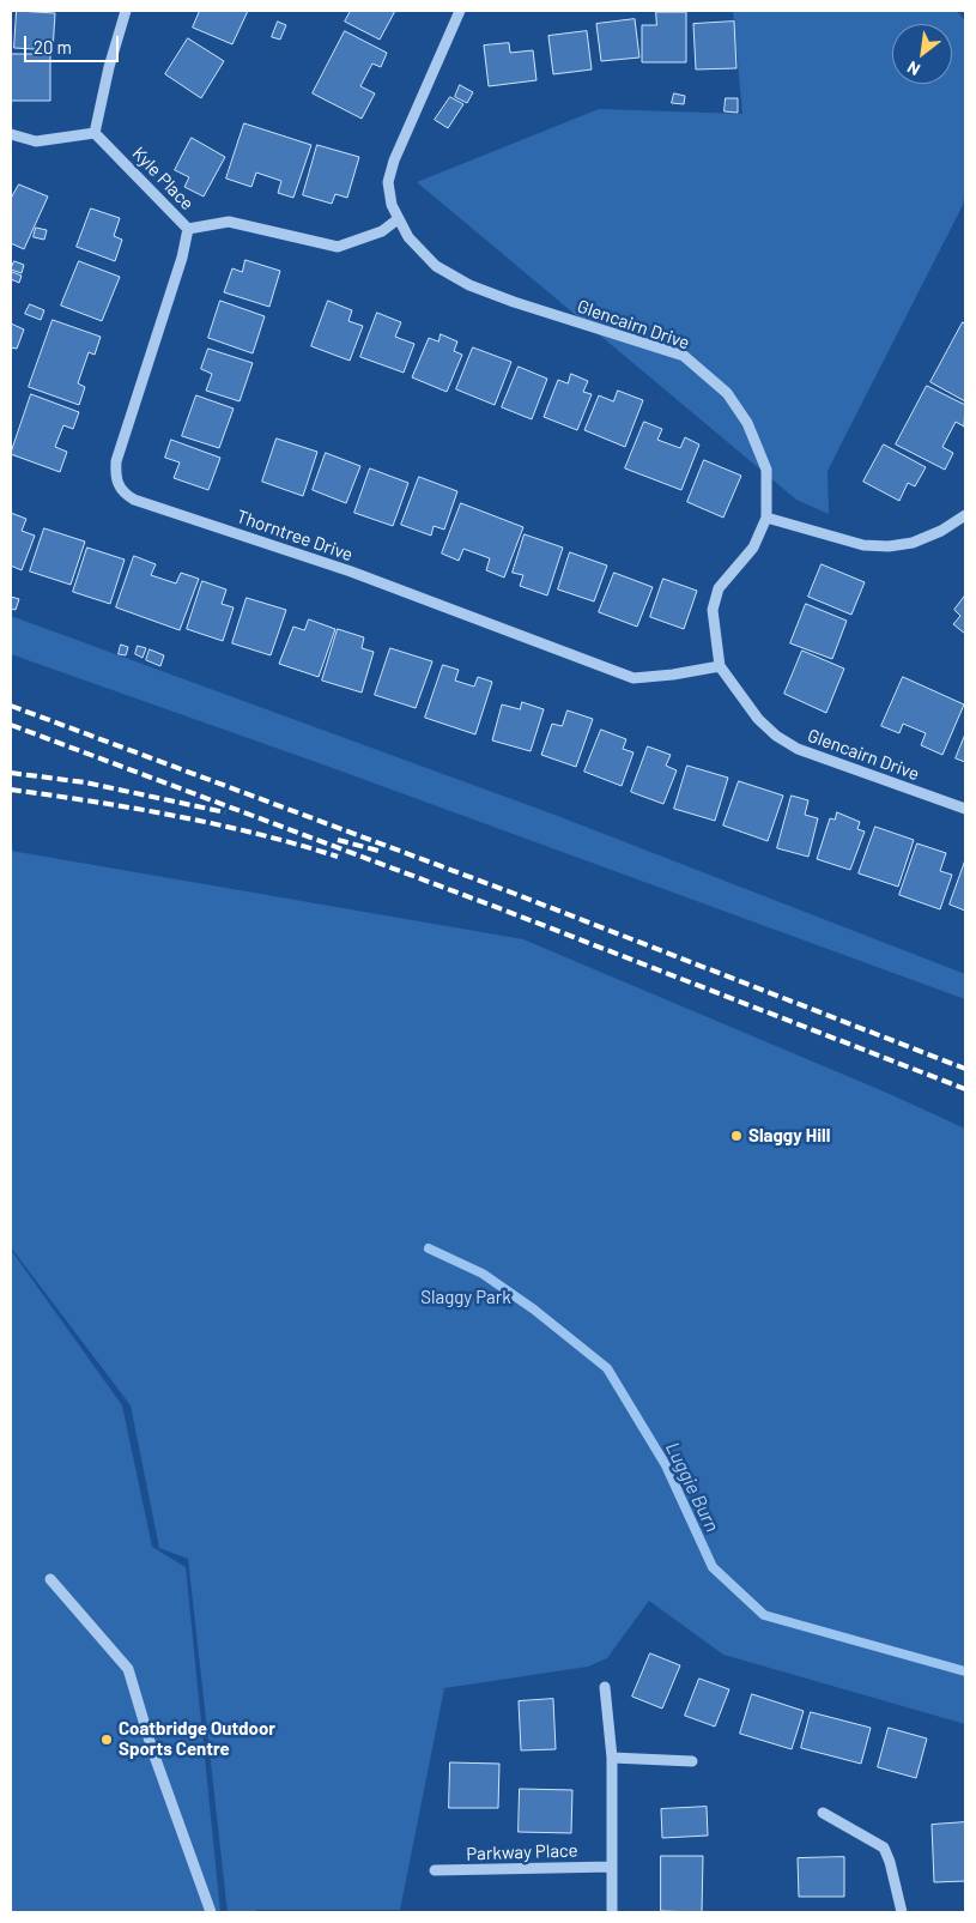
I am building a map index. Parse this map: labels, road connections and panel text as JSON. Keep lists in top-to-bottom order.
{
  "streets": {
    "street": [
      "Kyle Place",
      "Glencairn Drive",
      "Thorntree Drive",
      "Parkway Place"
    ]
  },
  "crossings": [
    ["Kyle Place", "Glencairn Drive"],
    ["Kyle Place", "Thorntree Drive"],
    ["Glencairn Drive", "Thorntree Drive"]
  ],
  "water": ["Luggie Burn"],
  "parks": ["Slaggy Park"],
  "places": ["Slaggy Hill", "Coatbridge Outdoor Sports Centre"],
  "scale_bar": "20 m",
  "north": "bottom left"
}
